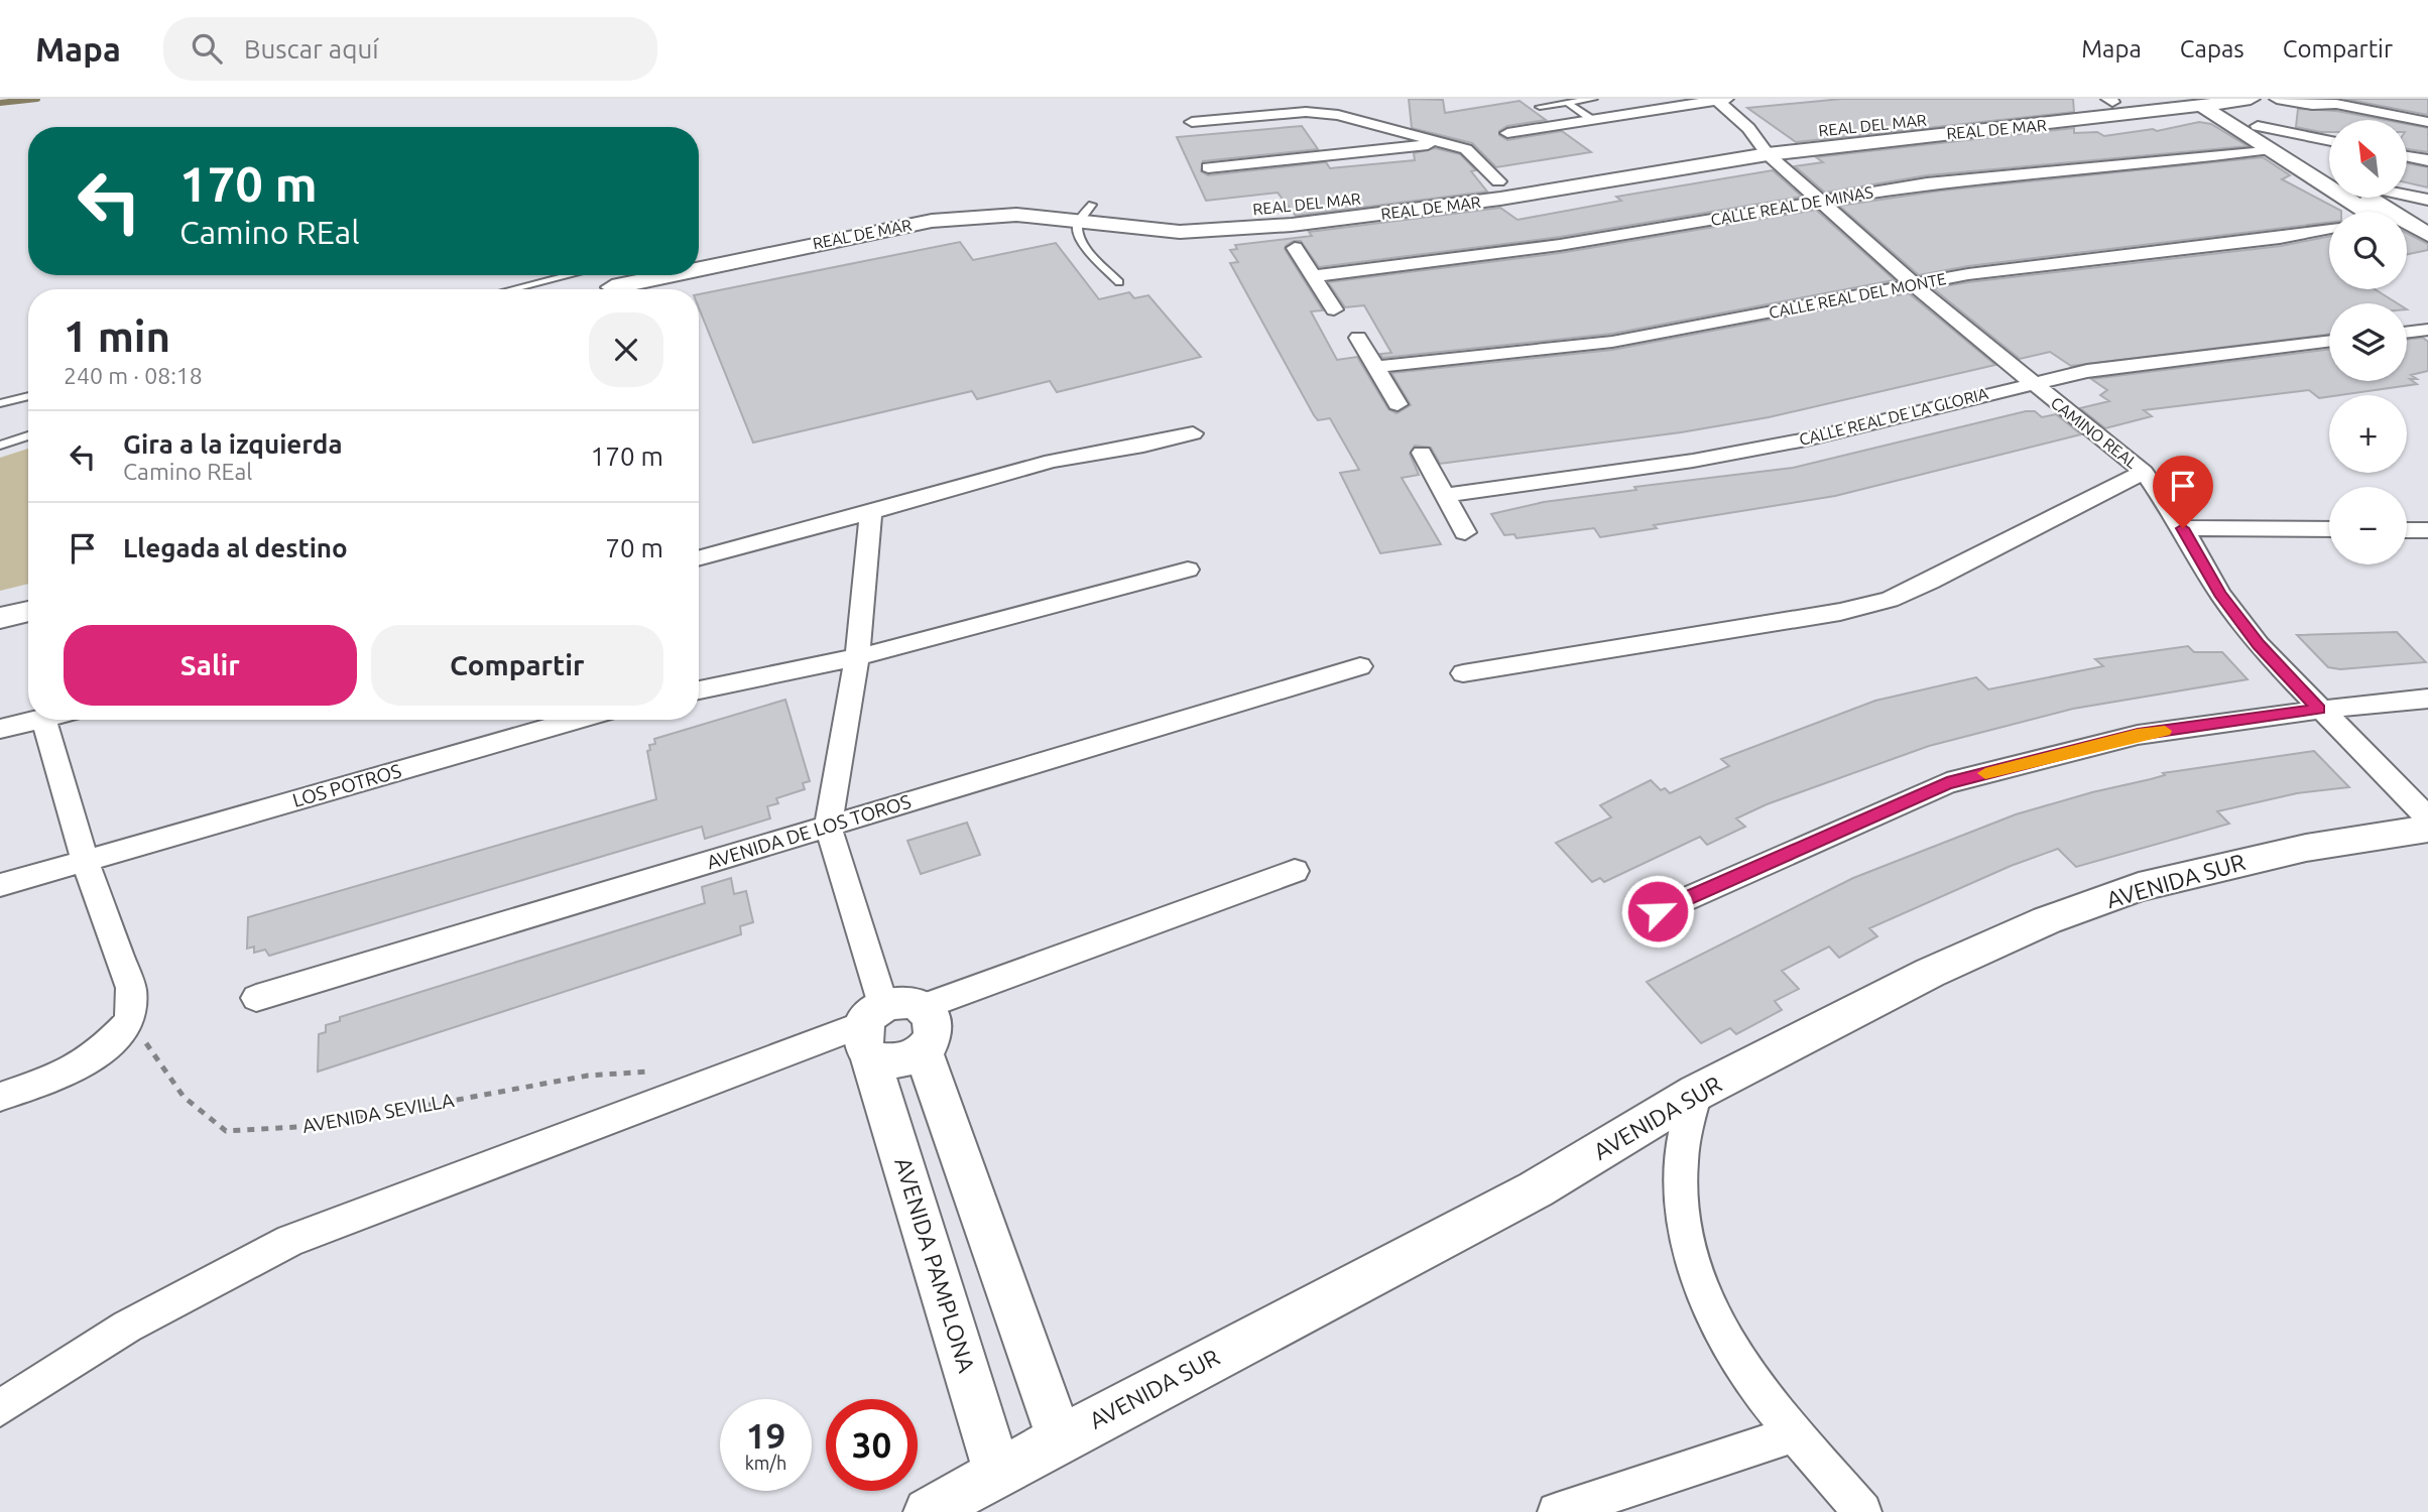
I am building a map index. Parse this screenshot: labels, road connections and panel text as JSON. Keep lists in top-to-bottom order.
{
  "streets": {
    "street": [
      "REAL DEL MAR",
      "REAL DE MAR",
      "CALLE REAL DE MINAS",
      "CALLE REAL DEL MONTE",
      "CALLE REAL DE LA GLORIA",
      "CAMINO REAL",
      "LOS POTROS",
      "AVENIDA DE LOS TOROS",
      "AVENIDA SUR",
      "AVENIDA PAMPLONA"
    ],
    "path": ["AVENIDA SEVILLA"]
  },
  "crossings": [
    ["REAL DEL MAR", "REAL DE MAR"],
    ["REAL DEL MAR", "CAMINO REAL"],
    ["REAL DE MAR", "CAMINO REAL"],
    ["CALLE REAL DE MINAS", "CAMINO REAL"],
    ["CALLE REAL DEL MONTE", "CAMINO REAL"],
    ["CALLE REAL DE LA GLORIA", "CAMINO REAL"],
    ["AVENIDA DE LOS TOROS", "AVENIDA PAMPLONA"],
    ["AVENIDA SUR", "AVENIDA PAMPLONA"]
  ],
  "north": "top left",
  "page": {
    "header": "Mapa",
    "search": "Buscar aquí",
    "nav": ["Mapa", "Capas", "Compartir"],
    "map_buttons": ["+", "−"],
    "turn": ["170 m", "Camino REal"],
    "heading": ["1 min", "240 m · 08:18"],
    "list": [
      {
        "name": "Gira a la izquierda",
        "note": "Camino REal",
        "value": "170 m"
      },
      {
        "name": "Llegada al destino",
        "value": "70 m"
      }
    ],
    "buttons": ["Salir", "Compartir"],
    "speed": "19 km/h",
    "limit": "30"
  }
}
